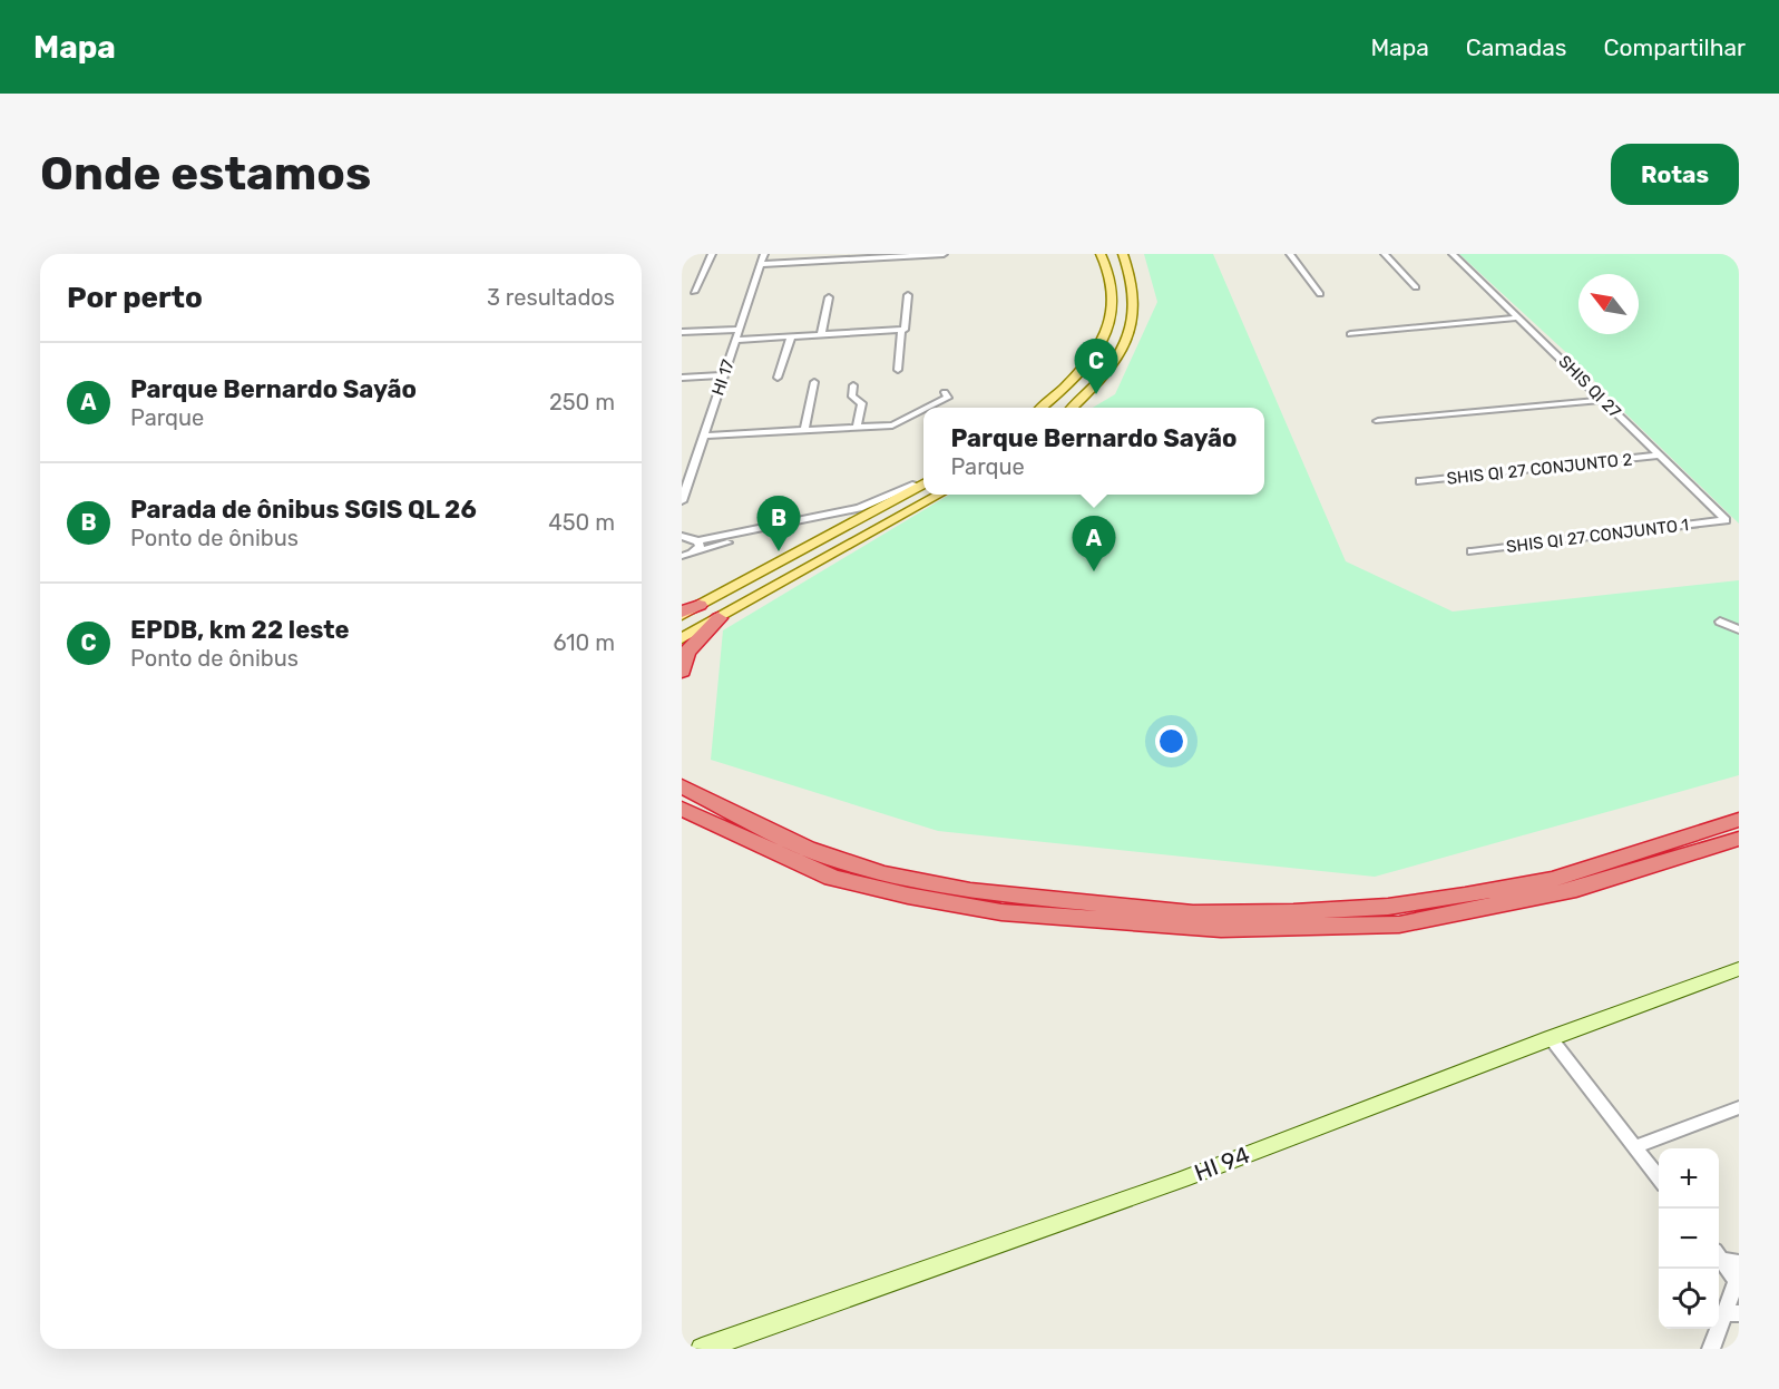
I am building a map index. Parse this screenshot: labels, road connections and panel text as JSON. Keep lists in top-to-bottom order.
{
  "streets": {
    "street": [
      "HI 17",
      "SHIS QI 27",
      "SHIS QI 27 CONJUNTO 2",
      "SHIS QI 27 CONJUNTO 1",
      "HI 94"
    ]
  },
  "crossings": [
    ["SHIS QI 27", "SHIS QI 27 CONJUNTO 2"],
    ["SHIS QI 27", "SHIS QI 27 CONJUNTO 1"]
  ],
  "north": "top left",
  "page": {
    "header": "Mapa",
    "nav": ["Mapa", "Camadas", "Compartilhar"],
    "buttons": "Rotas",
    "title": "Onde estamos",
    "heading": ["Por perto", "3 resultados"],
    "pins": ["C", "B", "A"],
    "list": [
      {
        "mark": "A",
        "name": "Parque Bernardo Sayão",
        "note": "Parque",
        "value": "250 m"
      },
      {
        "mark": "B",
        "name": "Parada de ônibus SGIS QL 26",
        "note": "Ponto de ônibus",
        "value": "450 m"
      },
      {
        "mark": "C",
        "name": "EPDB, km 22 leste",
        "note": "Ponto de ônibus",
        "value": "610 m"
      }
    ],
    "popup": ["Parque Bernardo Sayão", "Parque"],
    "map_buttons": ["+", "−"]
  }
}
